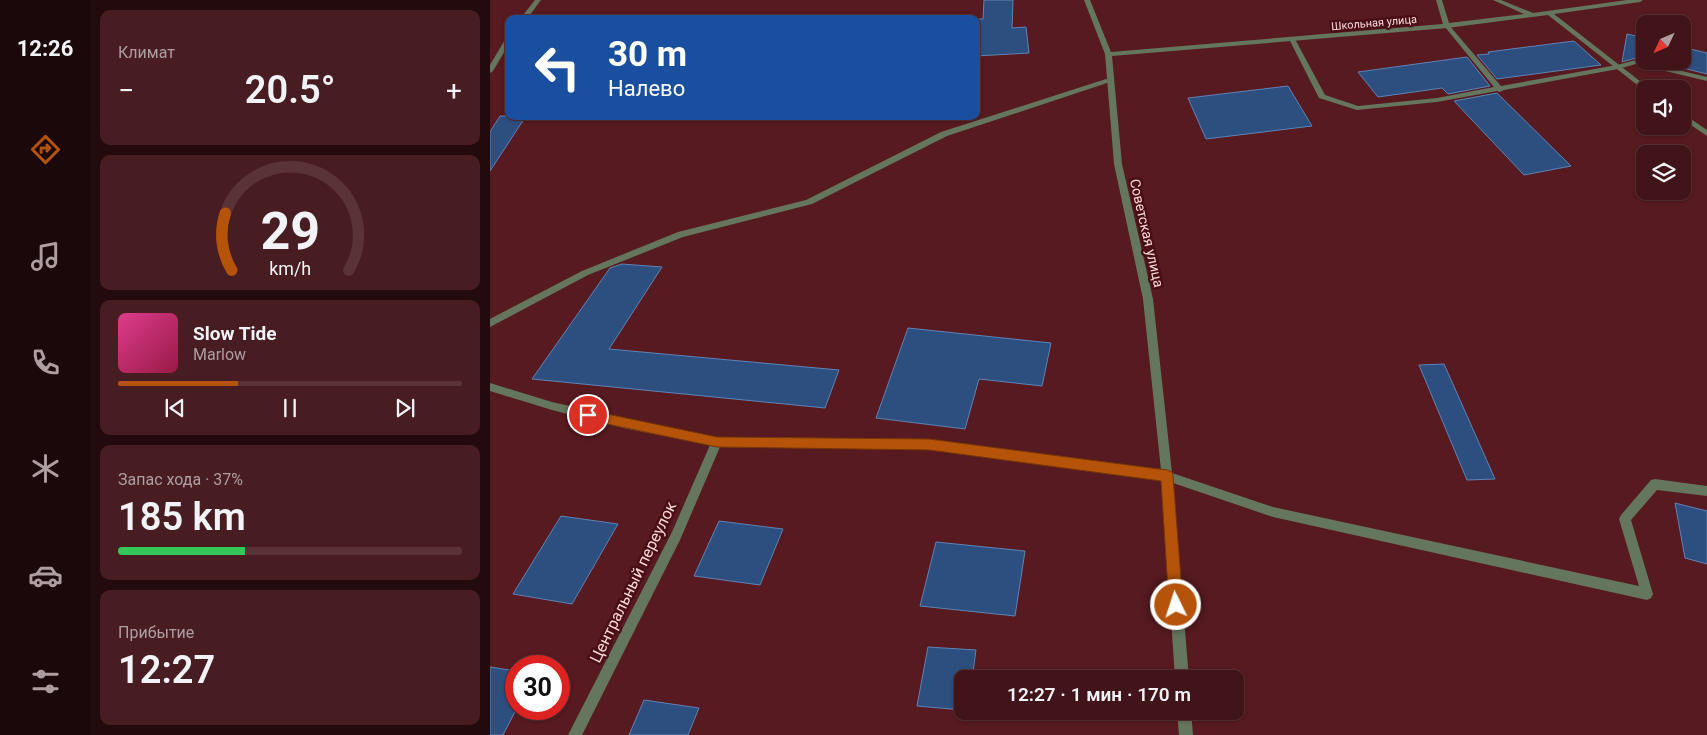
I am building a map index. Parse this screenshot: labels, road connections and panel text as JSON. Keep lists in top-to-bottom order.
{
  "streets": {
    "street": ["Школьная улица", "Советская улица", "Центральный переулок"]
  },
  "crossings": [
    ["Школьная улица", "Советская улица"]
  ],
  "north": "bottom left",
  "page": {
    "tabs": "12:26",
    "tile": [
      "Климат",
      ["Запас хода · 37%", "185 km"],
      ["Прибытие", "12:27"]
    ],
    "turn": ["30 m", "Налево"],
    "heat": ["−", "20.5°", "+"],
    "song": ["Slow Tide", "Marlow"],
    "limit": "30",
    "trip": "12:27 · 1 мин · 170 m",
    "gauge": ["29", "km/h"]
  }
}
